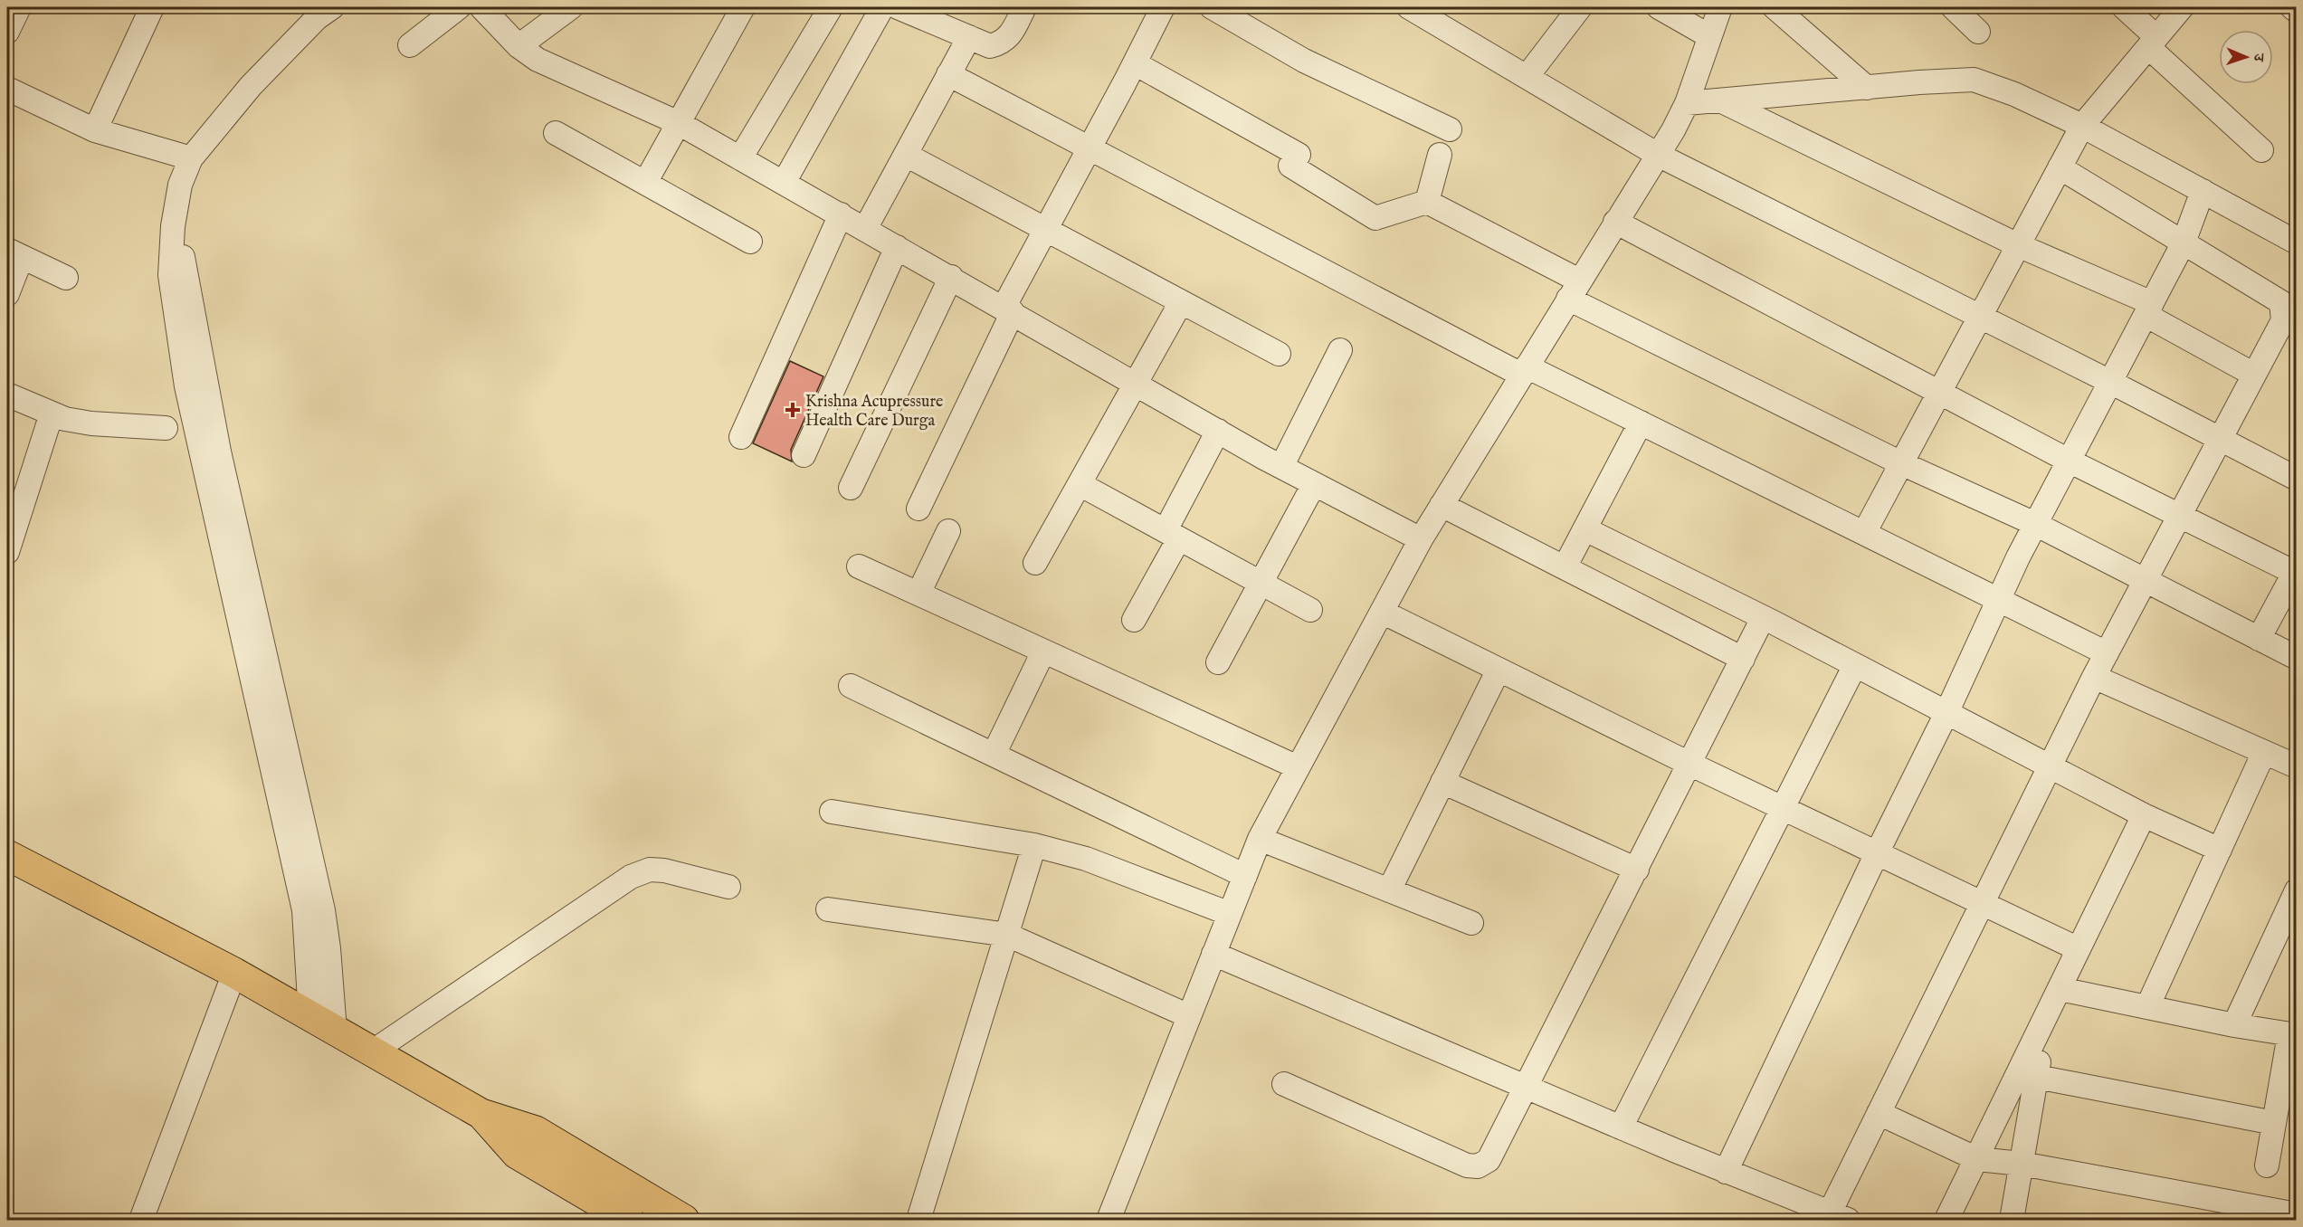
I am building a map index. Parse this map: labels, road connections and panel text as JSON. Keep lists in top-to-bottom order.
{
  "places": {
    "health": ["Krishna Acupressure Health Care Durga"]
  },
  "north": "right"
}
